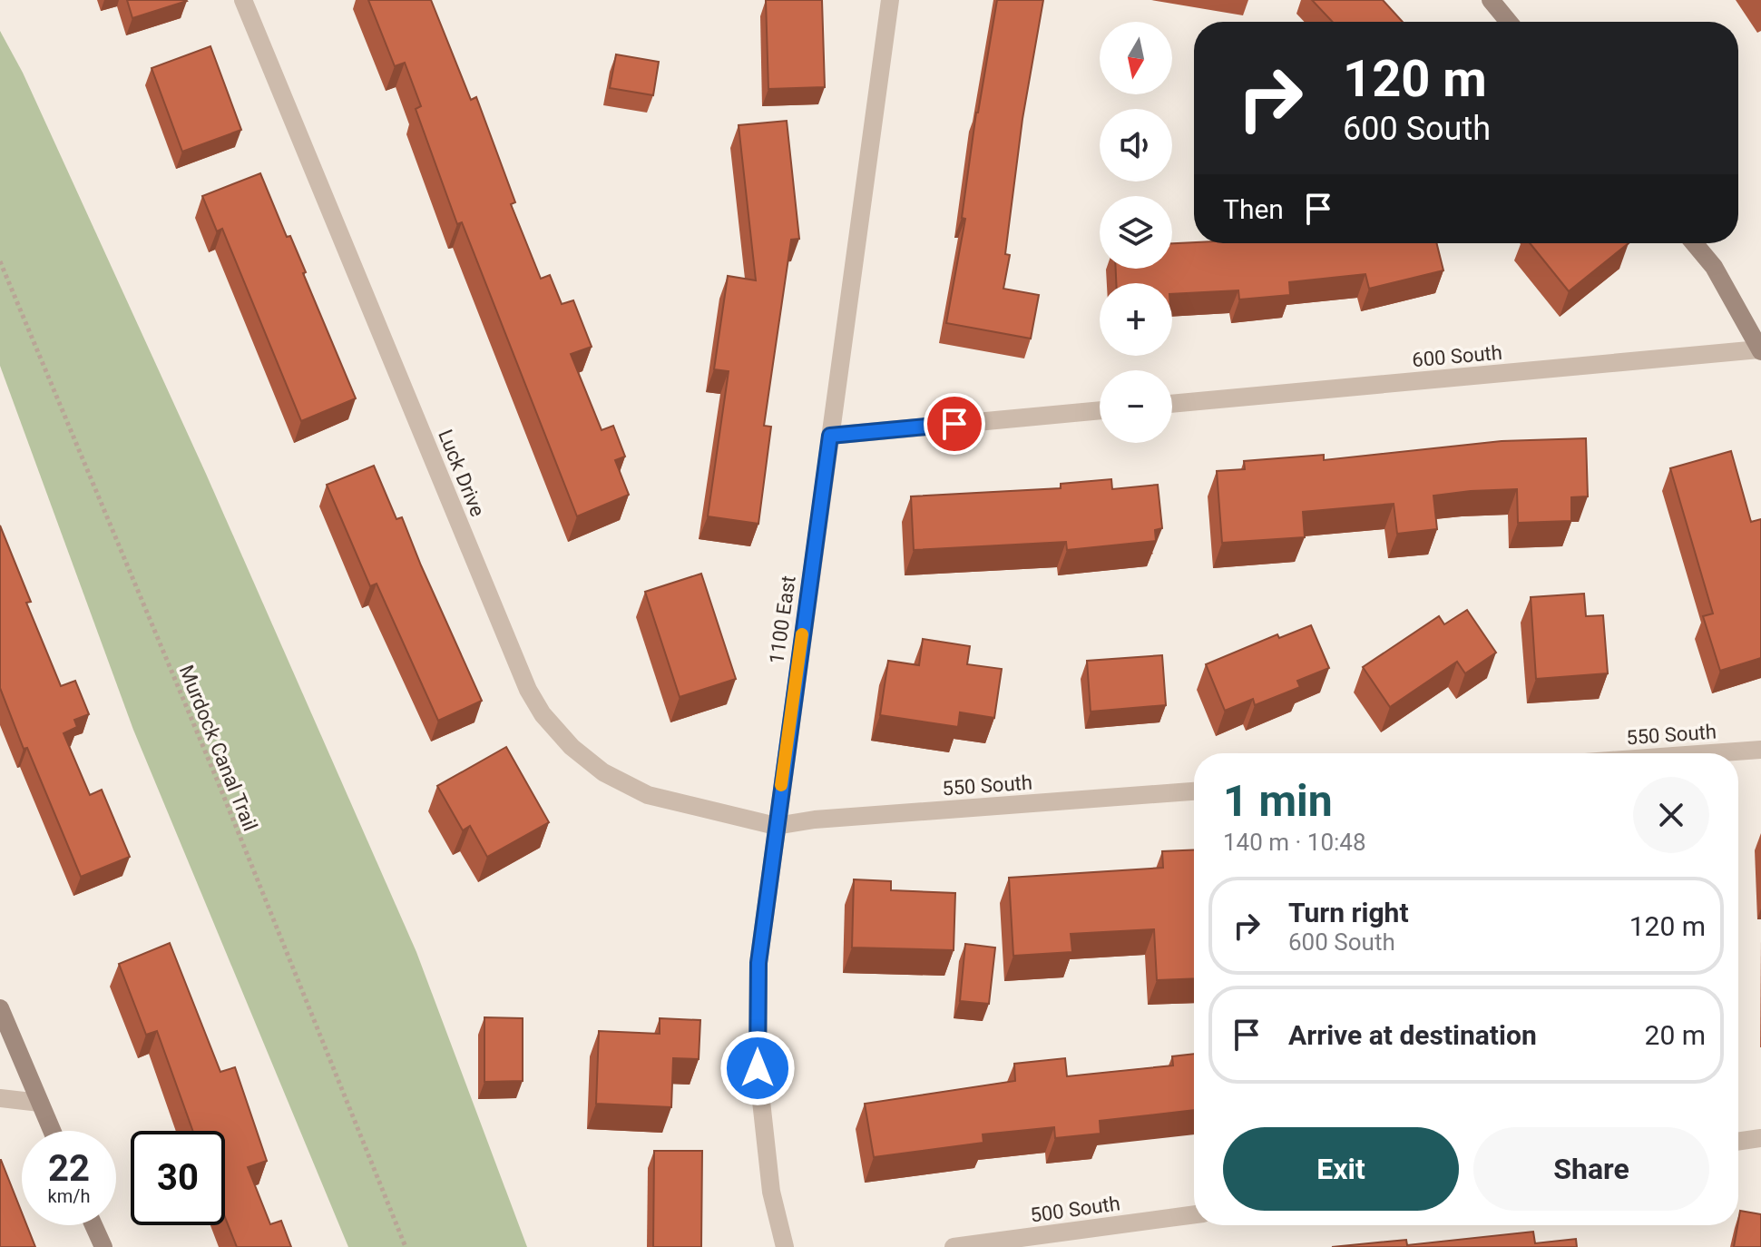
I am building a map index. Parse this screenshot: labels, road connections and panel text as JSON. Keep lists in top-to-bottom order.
{
  "streets": {
    "street": [
      "600 South",
      "Luck Drive",
      "1100 East",
      "550 South",
      "500 South"
    ],
    "path": ["Murdock Canal Trail"]
  },
  "crossings": [
    ["Luck Drive", "1100 East"],
    ["Luck Drive", "550 South"],
    ["1100 East", "550 South"]
  ],
  "north": "bottom",
  "page": {
    "map_buttons": ["+", "−"],
    "turn": ["120 m", "600 South"],
    "then": "Then",
    "heading": ["1 min", "140 m · 10:48"],
    "list": [
      {
        "name": "Turn right",
        "note": "600 South",
        "value": "120 m"
      },
      {
        "name": "Arrive at destination",
        "value": "20 m"
      }
    ],
    "buttons": ["Exit", "Share"],
    "speed": "22 km/h",
    "limit": "30"
  }
}
